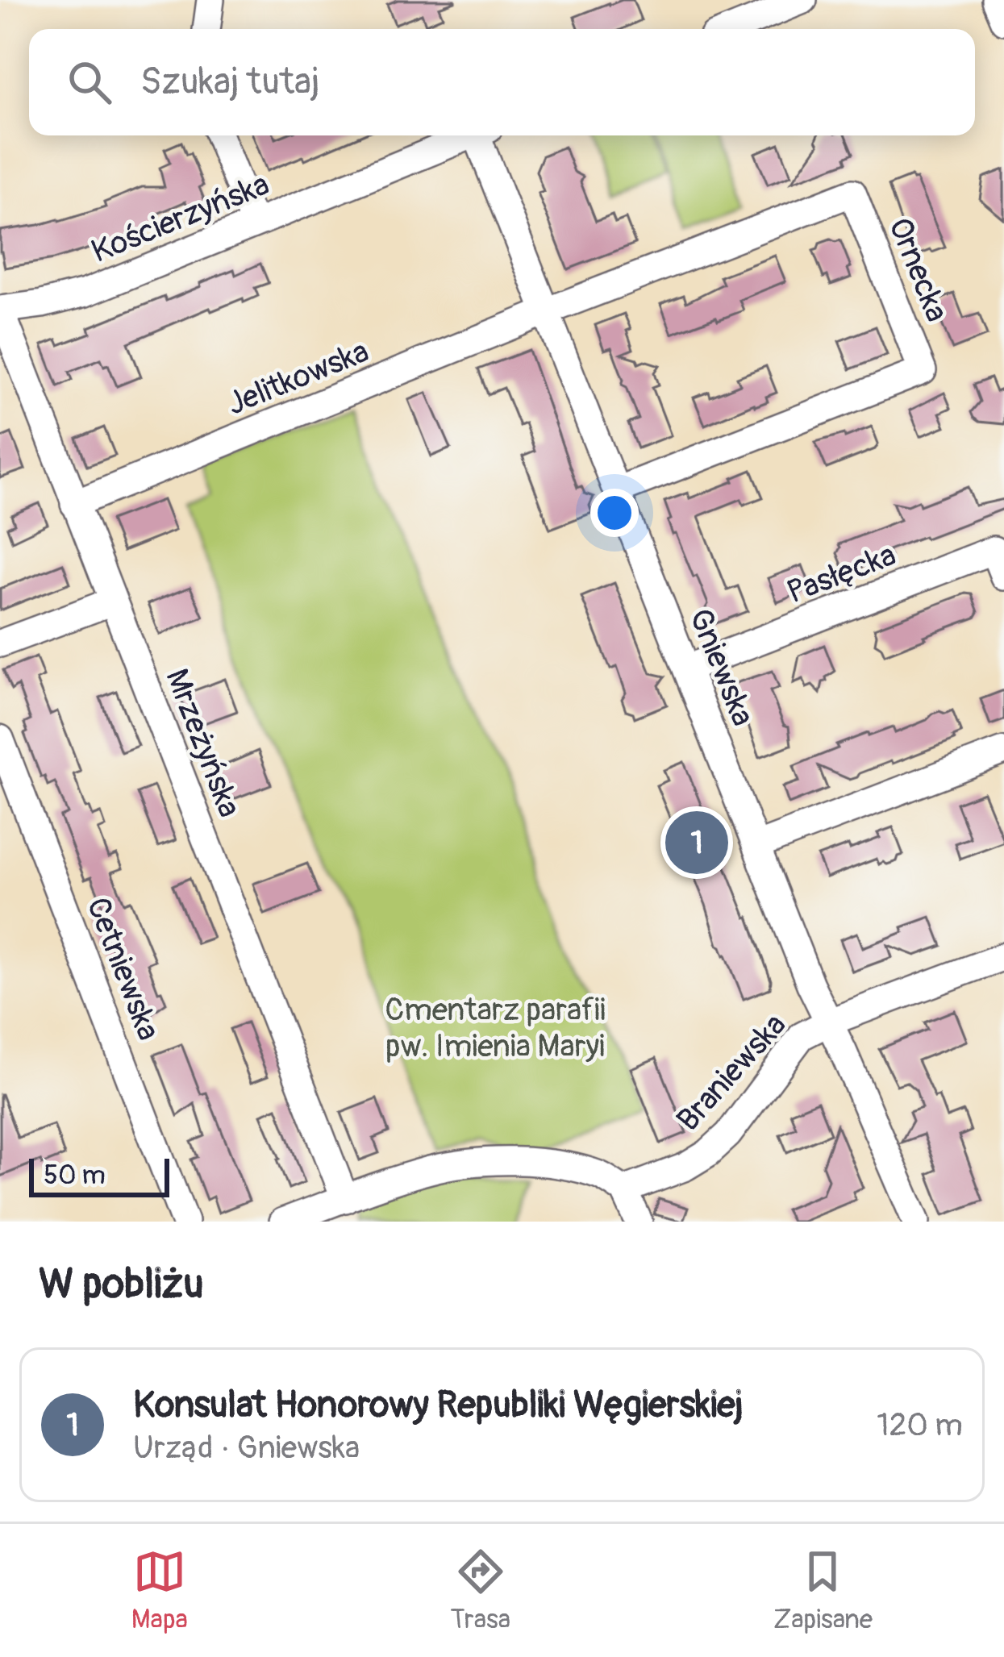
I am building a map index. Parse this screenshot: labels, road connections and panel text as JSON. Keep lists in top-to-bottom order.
{
  "streets": {
    "street": [
      "Kościerzyńska",
      "Ornecka",
      "Jelitkowska",
      "Pasłęcka",
      "Gniewska",
      "Mrzeżyńska",
      "Cetniewska",
      "Braniewska"
    ]
  },
  "crossings": [
    ["Kościerzyńska", "Mrzeżyńska"],
    ["Ornecka", "Jelitkowska"],
    ["Ornecka", "Gniewska"],
    ["Jelitkowska", "Gniewska"],
    ["Jelitkowska", "Mrzeżyńska"],
    ["Pasłęcka", "Gniewska"],
    ["Gniewska", "Braniewska"]
  ],
  "parks": ["Cmentarz parafii pw. Imienia Maryi"],
  "scale_bar": "50 m",
  "page": {
    "search": "Szukaj tutaj",
    "pins": "1",
    "scale": "50 m",
    "heading": "W pobliżu",
    "list": [
      {
        "mark": "1",
        "name": "Konsulat Honorowy Republiki Węgierskiej",
        "note": "Urząd · Gniewska",
        "value": "120 m"
      }
    ],
    "nav": ["Mapa", "Trasa", "Zapisane"]
  }
}
